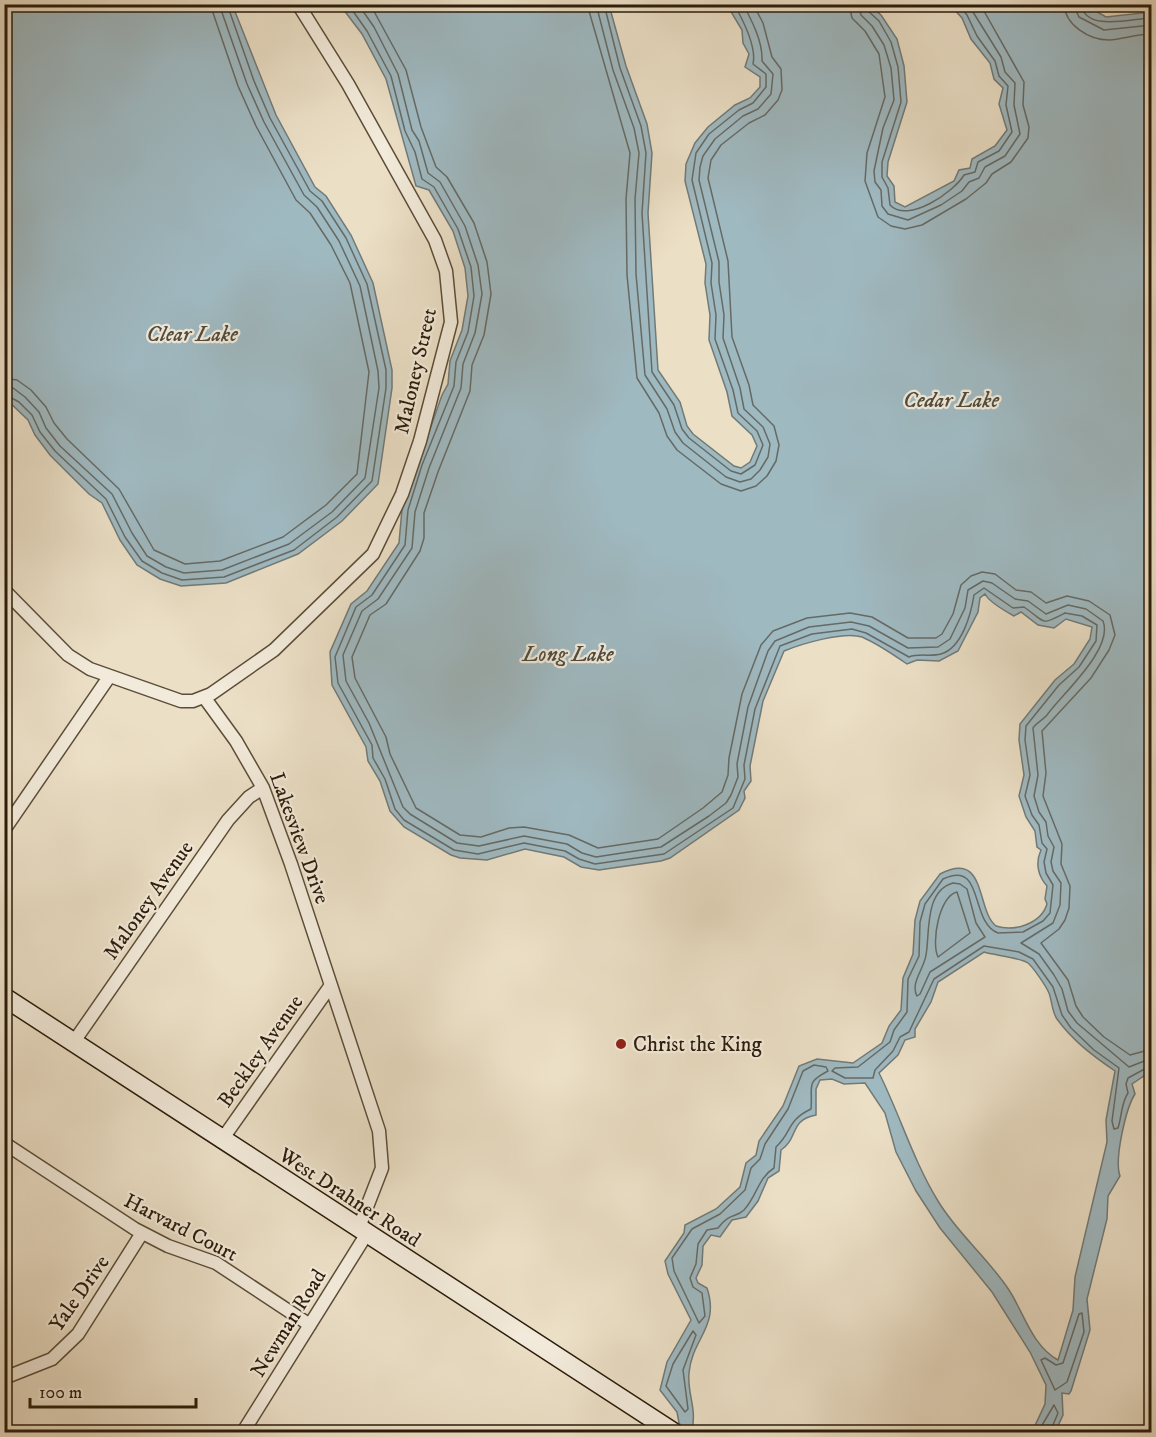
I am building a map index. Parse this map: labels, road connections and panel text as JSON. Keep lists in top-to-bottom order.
{
  "streets": {
    "street": [
      "Maloney Street",
      "Lakesview Drive",
      "Maloney Avenue",
      "Beckley Avenue",
      "West Drahner Road",
      "Harvard Court",
      "Yale Drive",
      "Newman Road"
    ]
  },
  "crossings": [
    ["Maloney Street", "Lakesview Drive"],
    ["Lakesview Drive", "Maloney Avenue"],
    ["Lakesview Drive", "Beckley Avenue"],
    ["Lakesview Drive", "West Drahner Road"],
    ["Lakesview Drive", "Newman Road"],
    ["Maloney Avenue", "West Drahner Road"],
    ["Beckley Avenue", "West Drahner Road"],
    ["West Drahner Road", "Newman Road"],
    ["Harvard Court", "Yale Drive"],
    ["Harvard Court", "Newman Road"]
  ],
  "water": ["Clear Lake", "Cedar Lake", "Long Lake"],
  "places": ["Christ the King"],
  "scale_bar": "100 m"
}
